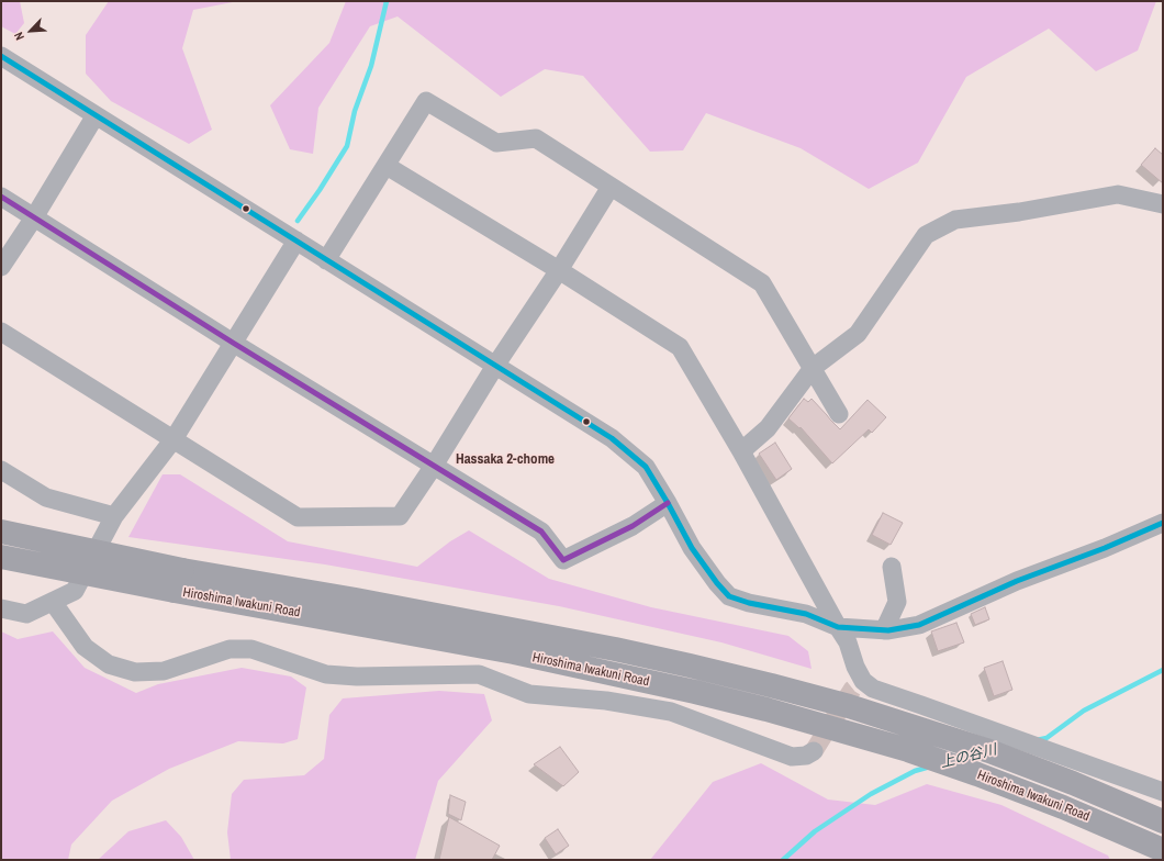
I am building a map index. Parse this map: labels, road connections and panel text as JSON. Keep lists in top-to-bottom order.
{
  "streets": {
    "highway": ["Hiroshima Iwakuni Road"]
  },
  "districts": ["Hassaka 2-chome"],
  "water": ["上の谷川"],
  "north": "bottom left"
}
